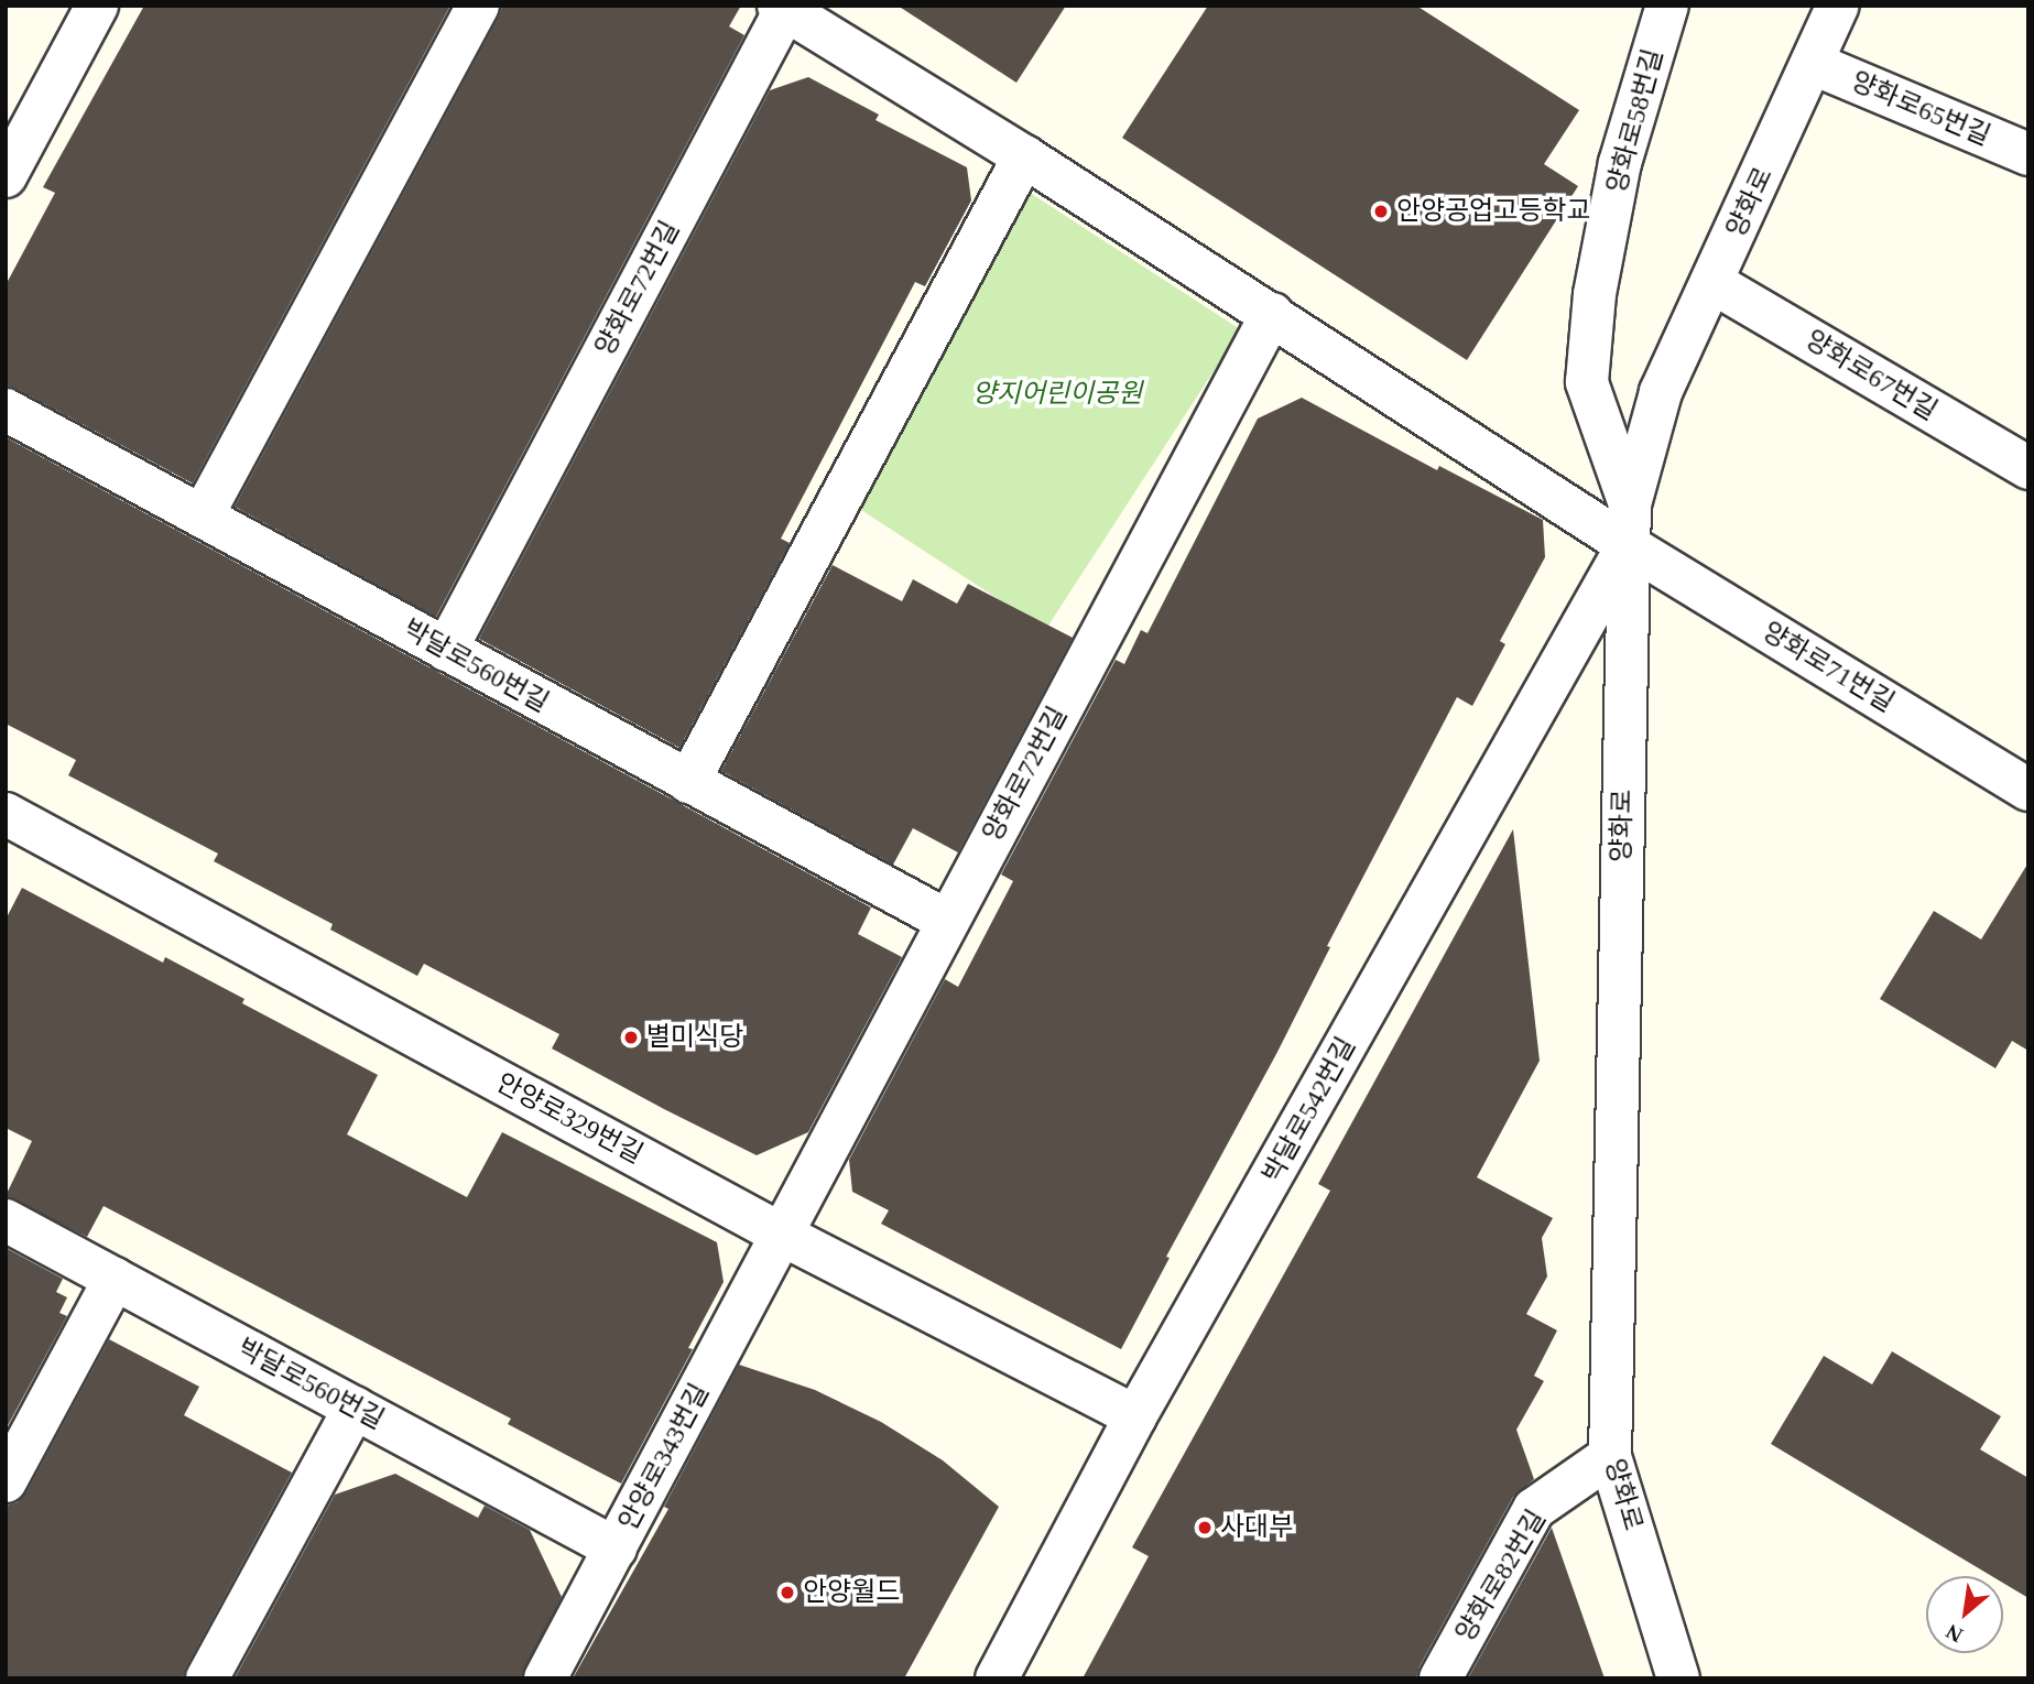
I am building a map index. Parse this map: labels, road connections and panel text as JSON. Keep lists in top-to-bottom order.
{
  "streets": {
    "street": [
      "양화로65번길",
      "양화로58번길",
      "양화로",
      "양화로72번길",
      "양화로67번길",
      "박달로560번길",
      "양화로71번길",
      "박달로542번길",
      "안양로329번길",
      "안양로343번길",
      "양화로82번길"
    ]
  },
  "crossings": [
    ["양화로65번길", "양화로"],
    ["양화로58번길", "양화로"],
    ["양화로58번길", "양화로72번길"],
    ["양화로58번길", "양화로71번길"],
    ["양화로58번길", "박달로542번길"],
    ["양화로", "양화로72번길"],
    ["양화로", "양화로67번길"],
    ["양화로", "양화로71번길"],
    ["양화로", "박달로542번길"],
    ["양화로", "양화로82번길"],
    ["양화로72번길", "박달로560번길"],
    ["양화로72번길", "양화로71번길"],
    ["양화로72번길", "박달로542번길"],
    ["양화로72번길", "안양로329번길"],
    ["양화로72번길", "안양로343번길"],
    ["박달로560번길", "안양로343번길"],
    ["양화로71번길", "박달로542번길"],
    ["박달로542번길", "안양로329번길"],
    ["안양로329번길", "안양로343번길"]
  ],
  "parks": ["양지어린이공원"],
  "places": [
    "안양공업고등학교",
    "별미식당",
    "사대부",
    "안양월드"
  ],
  "north": "bottom left"
}
